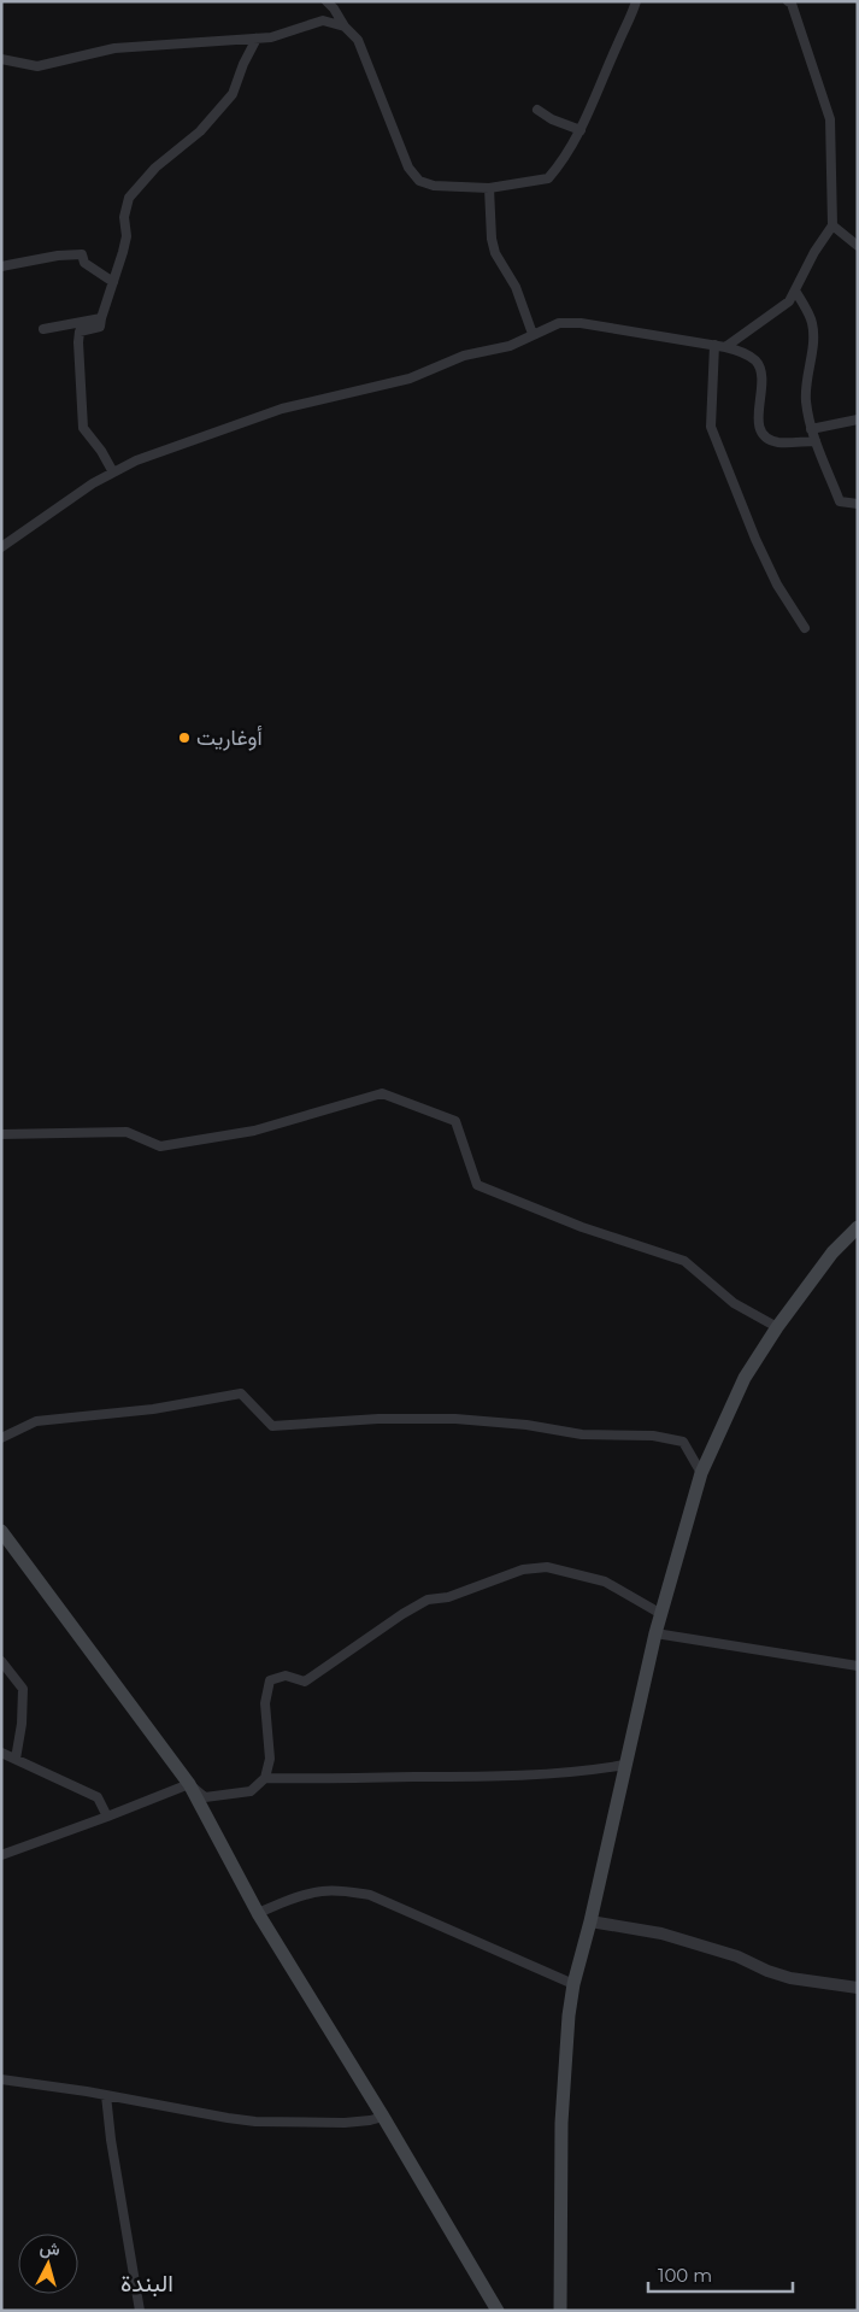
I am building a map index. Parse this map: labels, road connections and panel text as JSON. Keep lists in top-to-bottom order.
{
  "districts": ["البندة"],
  "places": ["أوغاريت"],
  "scale_bar": "100 m",
  "north": "top"
}
